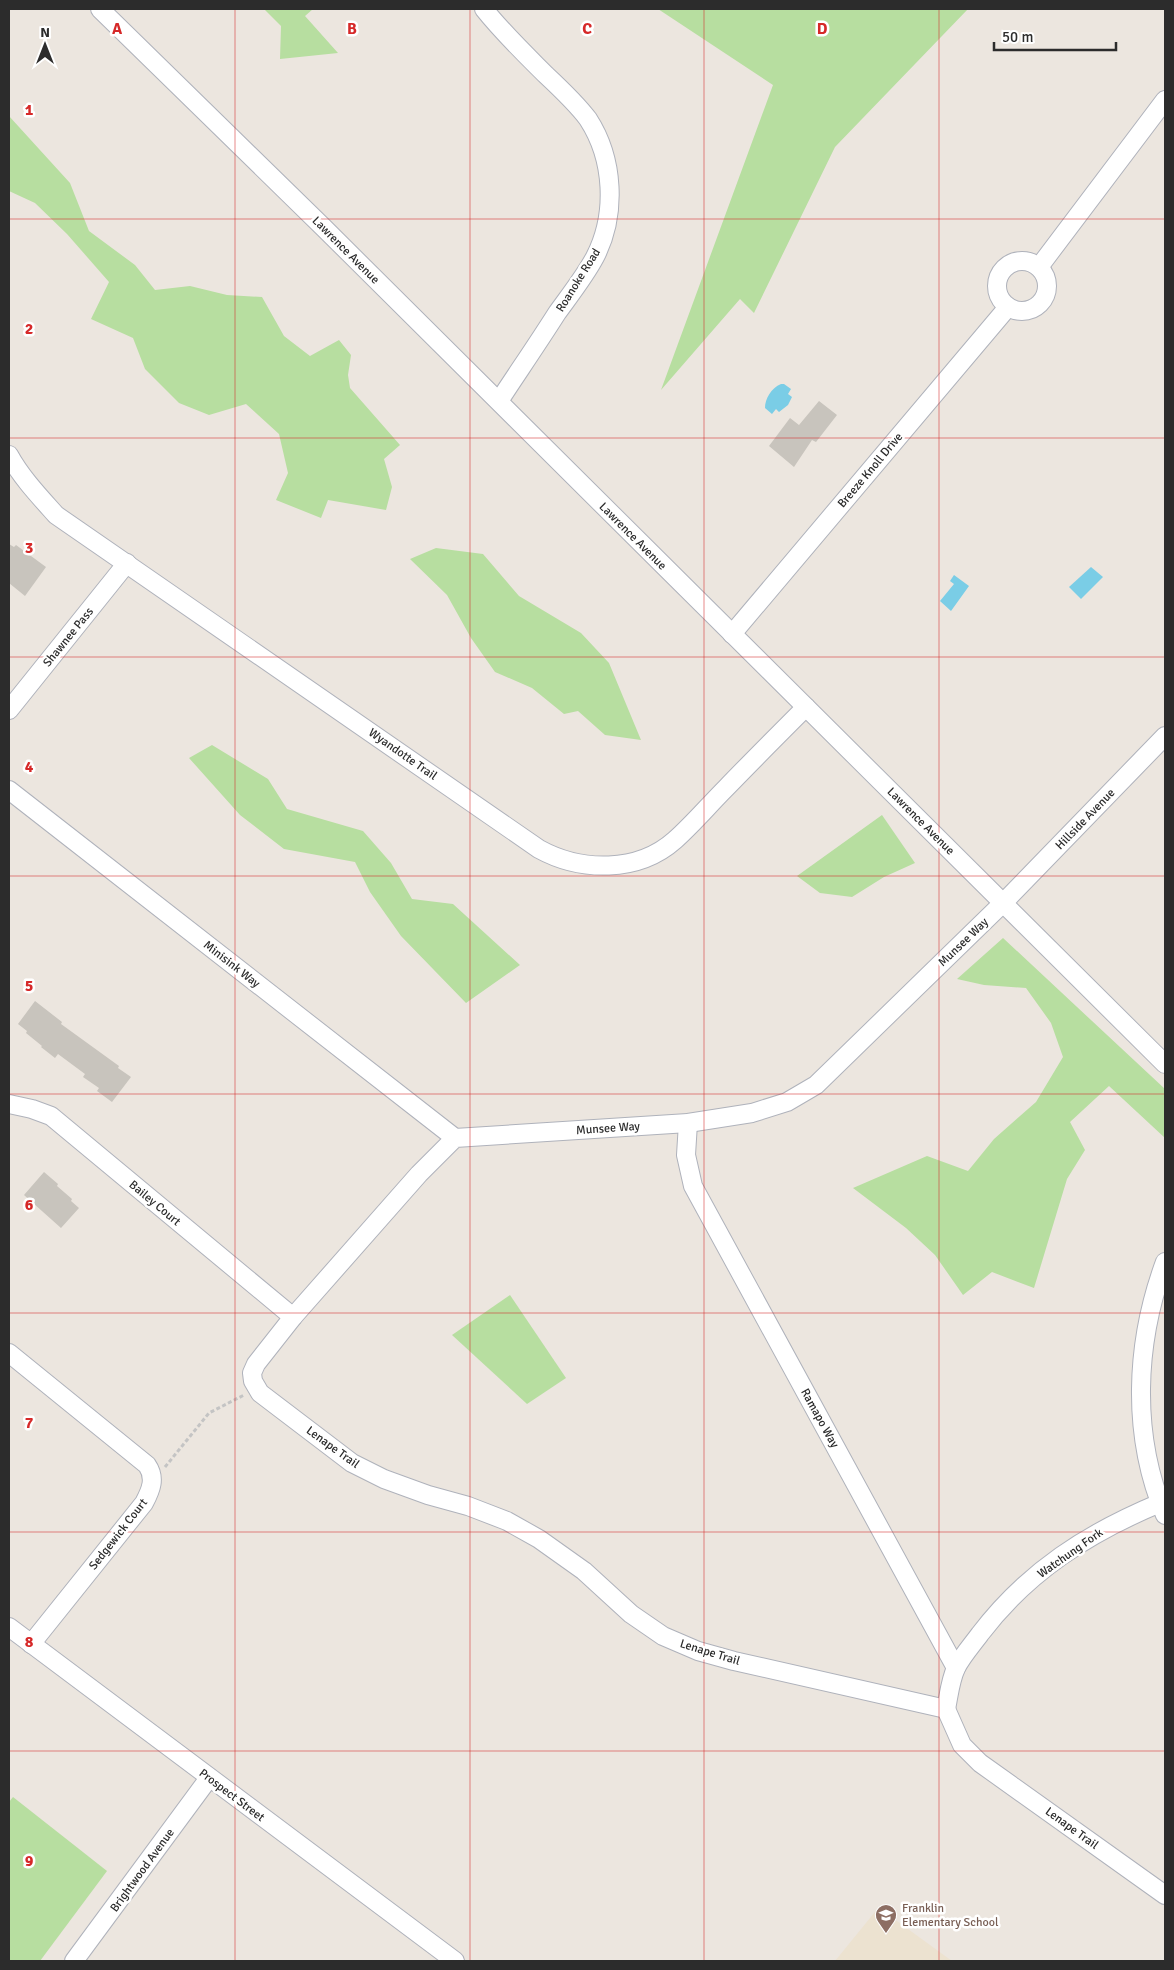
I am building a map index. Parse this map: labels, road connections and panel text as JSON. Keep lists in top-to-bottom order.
{
  "streets": {
    "street": [
      "Lawrence Avenue",
      "Roanoke Road",
      "Breeze Knoll Drive",
      "Shawnee Pass",
      "Wyandotte Trail",
      "Hillside Avenue",
      "Munsee Way",
      "Minisink Way",
      "Bailey Court",
      "Ramapo Way",
      "Lenape Trail",
      "Sedgewick Court",
      "Watchung Fork",
      "Prospect Street",
      "Brightwood Avenue"
    ]
  },
  "crossings": [
    ["Lawrence Avenue", "Roanoke Road"],
    ["Lawrence Avenue", "Breeze Knoll Drive"],
    ["Lawrence Avenue", "Wyandotte Trail"],
    ["Lawrence Avenue", "Hillside Avenue"],
    ["Lawrence Avenue", "Munsee Way"],
    ["Shawnee Pass", "Wyandotte Trail"],
    ["Hillside Avenue", "Munsee Way"],
    ["Munsee Way", "Minisink Way"],
    ["Munsee Way", "Ramapo Way"],
    ["Ramapo Way", "Watchung Fork"],
    ["Sedgewick Court", "Prospect Street"],
    ["Prospect Street", "Brightwood Avenue"]
  ],
  "places": {
    "school or university": ["Franklin Elementary School"]
  },
  "scale_bar": "50 m",
  "north": "top",
  "grid": {
    "columns": [
      "A",
      "B",
      "C",
      "D"
    ],
    "rows": [
      "1",
      "2",
      "3",
      "4",
      "5",
      "6",
      "7",
      "8",
      "9"
    ]
  }
}
